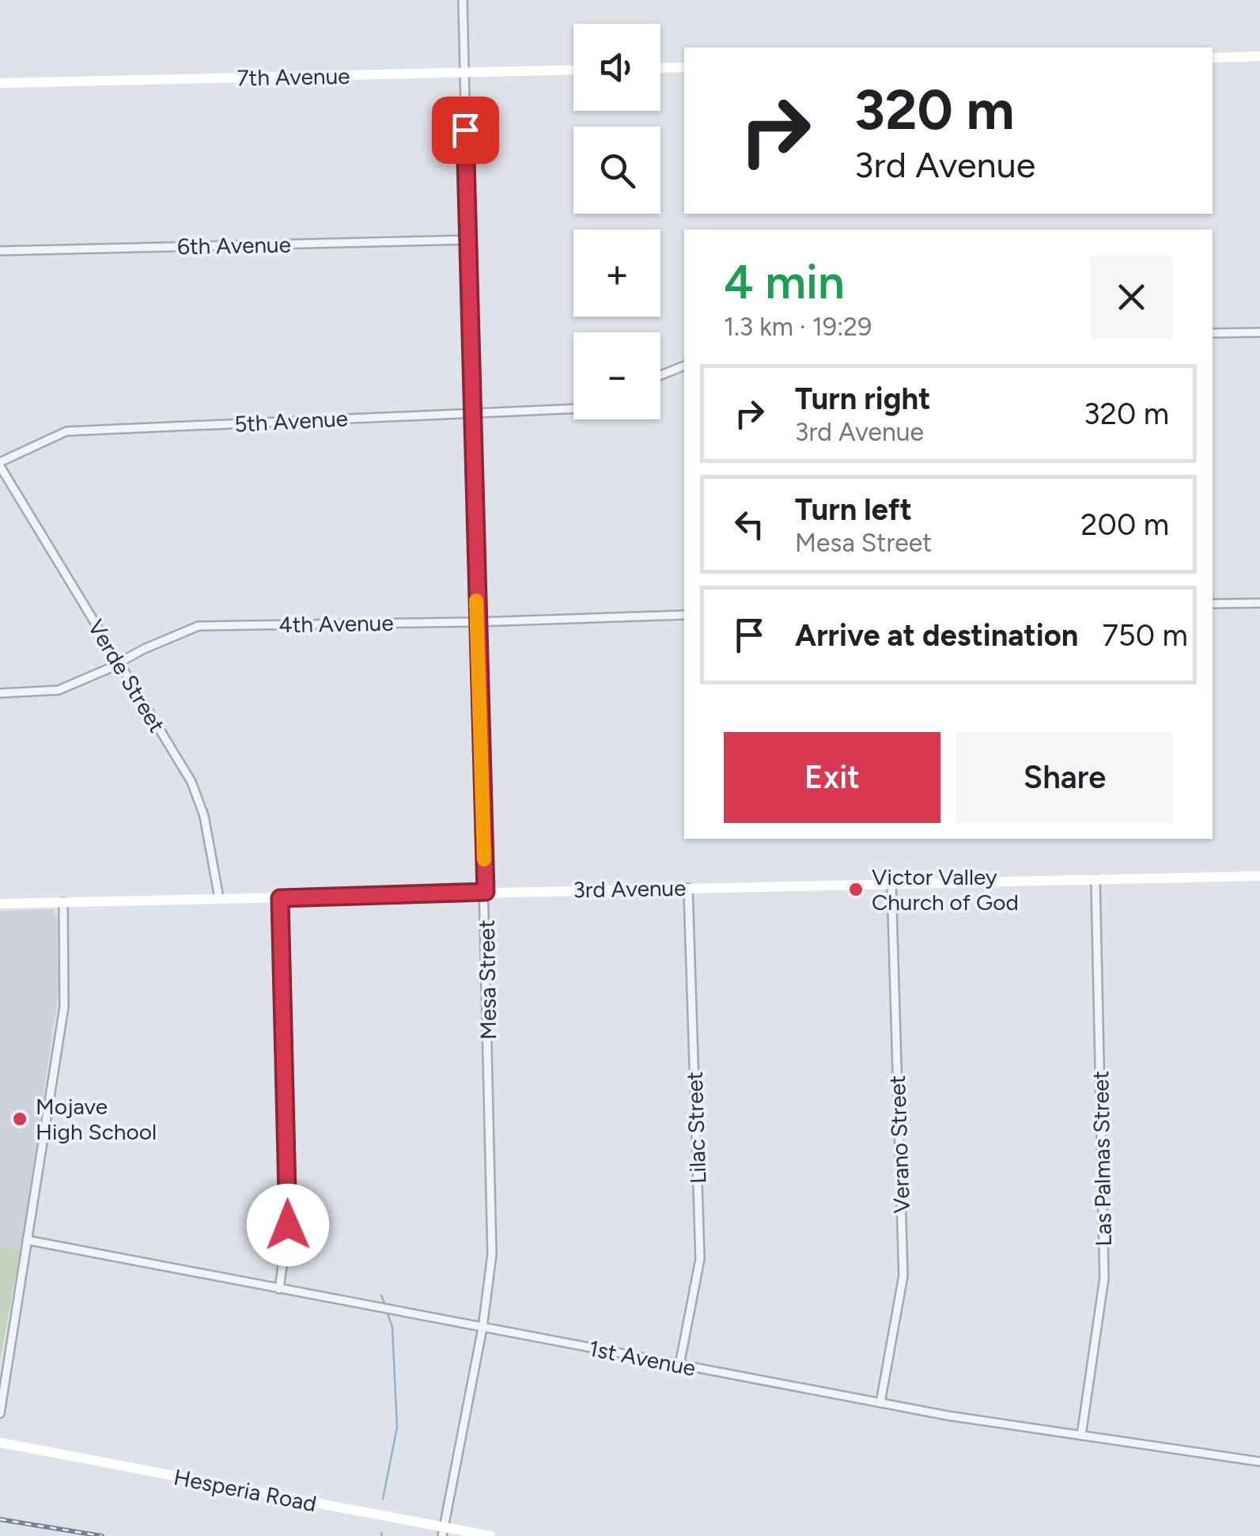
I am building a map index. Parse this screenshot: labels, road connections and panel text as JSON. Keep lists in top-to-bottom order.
{
  "streets": {
    "street": [
      "7th Avenue",
      "6th Avenue",
      "5th Avenue",
      "4th Avenue",
      "Verde Street",
      "3rd Avenue",
      "Mesa Street",
      "Lilac Street",
      "Verano Street",
      "Las Palmas Street",
      "1st Avenue",
      "Hesperia Road"
    ]
  },
  "crossings": [
    ["7th Avenue", "Mesa Street"],
    ["6th Avenue", "Mesa Street"],
    ["5th Avenue", "Verde Street"],
    ["5th Avenue", "Mesa Street"],
    ["4th Avenue", "Verde Street"],
    ["4th Avenue", "Mesa Street"],
    ["Verde Street", "3rd Avenue"],
    ["3rd Avenue", "Mesa Street"],
    ["3rd Avenue", "Lilac Street"],
    ["3rd Avenue", "Verano Street"],
    ["3rd Avenue", "Las Palmas Street"],
    ["Mesa Street", "1st Avenue"],
    ["Mesa Street", "Hesperia Road"],
    ["Lilac Street", "1st Avenue"],
    ["Verano Street", "1st Avenue"],
    ["Las Palmas Street", "1st Avenue"]
  ],
  "places": ["Victor Valley Church of God", "Mojave High School"],
  "page": {
    "map_buttons": ["+", "−"],
    "turn": ["320 m", "3rd Avenue"],
    "heading": ["4 min", "1.3 km · 19:29"],
    "list": [
      {
        "name": "Turn right",
        "note": "3rd Avenue",
        "value": "320 m"
      },
      {
        "name": "Turn left",
        "note": "Mesa Street",
        "value": "200 m"
      },
      {
        "name": "Arrive at destination",
        "value": "750 m"
      }
    ],
    "buttons": ["Exit", "Share"]
  }
}
